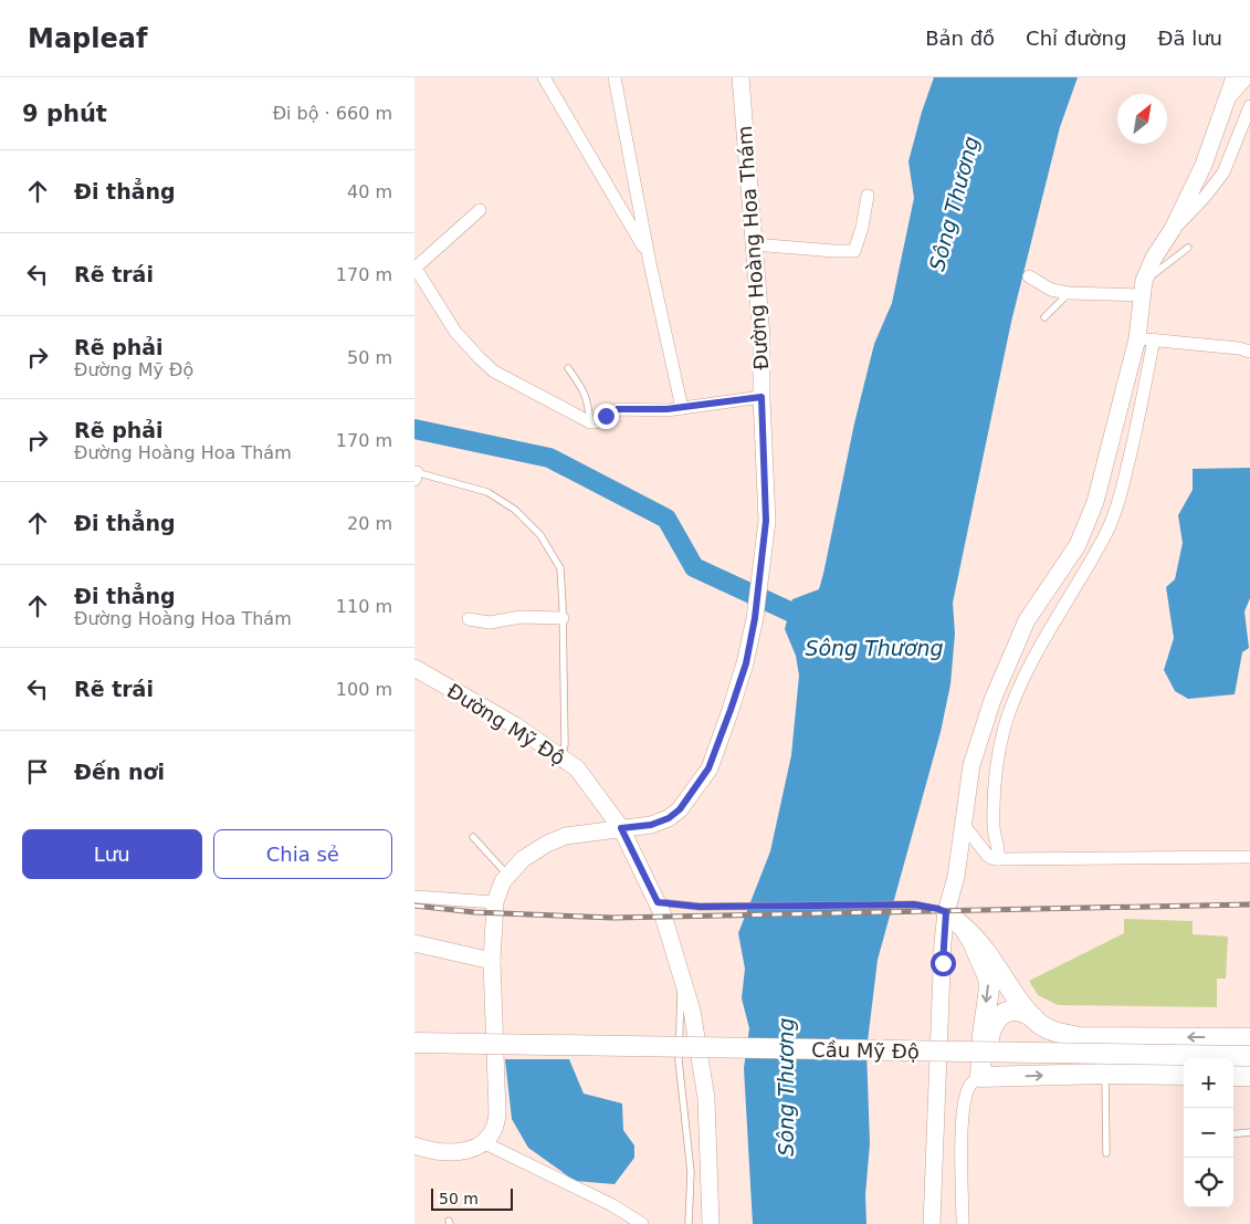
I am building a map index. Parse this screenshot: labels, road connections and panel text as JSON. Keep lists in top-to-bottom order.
{
  "streets": {
    "main road": ["Cầu Mỹ Độ"],
    "street": ["Đường Hoàng Hoa Thám", "Đường Mỹ Độ"]
  },
  "crossings": [
    ["Đường Hoàng Hoa Thám", "Đường Mỹ Độ"]
  ],
  "water": ["Sông Thương"],
  "scale_bar": "50 m",
  "north": "top right",
  "page": {
    "header": "Mapleaf",
    "nav": ["Bản đồ", "Chỉ đường", "Đã lưu"],
    "heading": ["9 phút", "Đi bộ · 660 m"],
    "list": [
      ["Đi thẳng", "40 m"],
      ["Rẽ trái", "170 m"],
      ["Rẽ phải", "Đường Mỹ Độ", "50 m"],
      ["Rẽ phải", "Đường Hoàng Hoa Thám", "170 m"],
      ["Đi thẳng", "20 m"],
      ["Đi thẳng", "Đường Hoàng Hoa Thám", "110 m"],
      ["Rẽ trái", "100 m"],
      "Đến nơi"
    ],
    "buttons": ["Lưu", "Chia sẻ"],
    "map_buttons": ["+", "−"],
    "scale": "50 m"
  }
}
